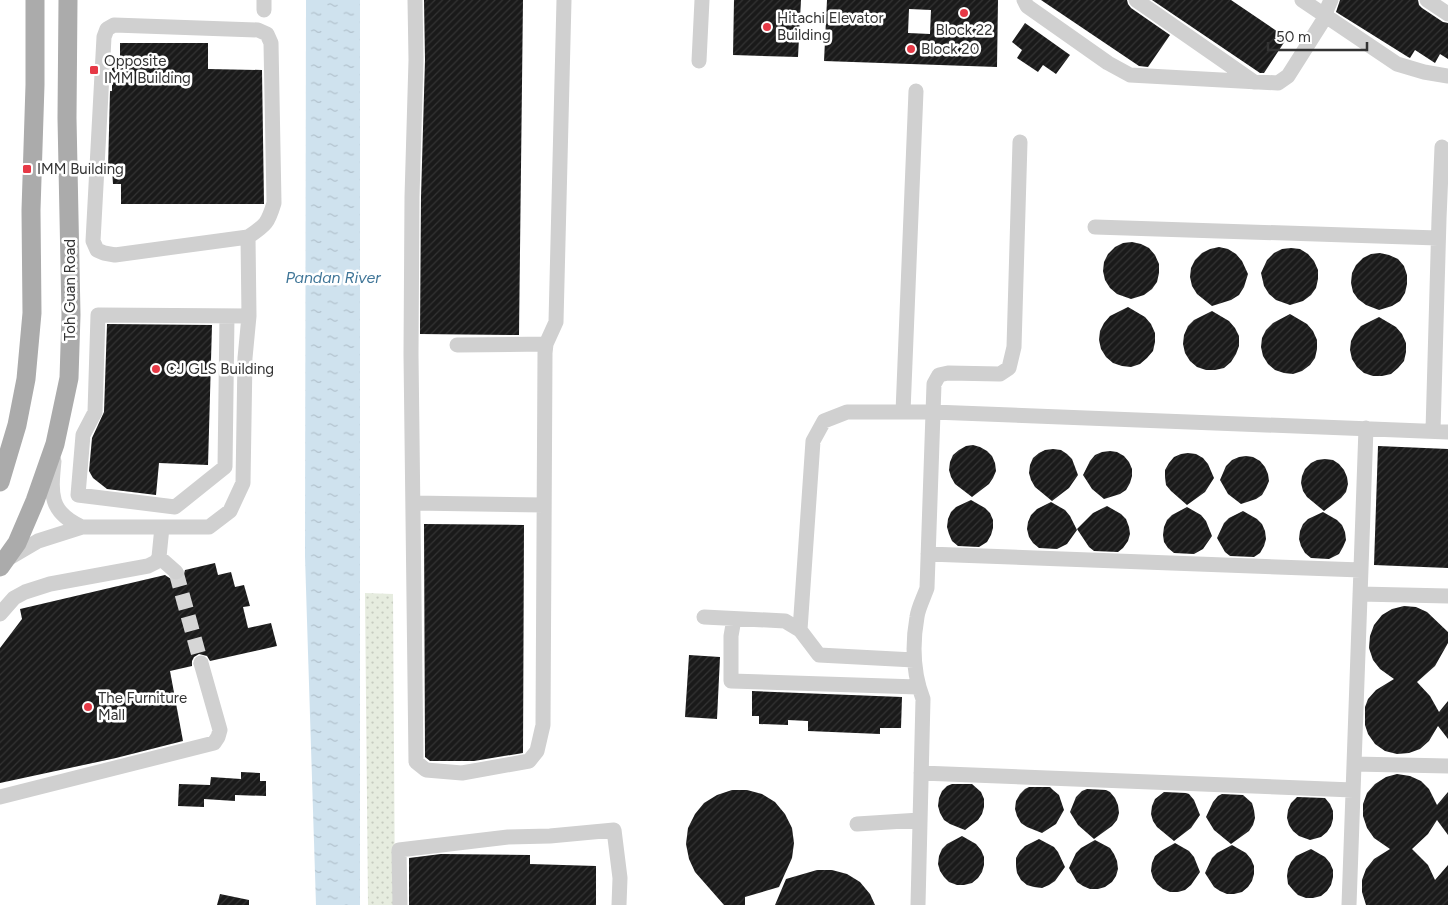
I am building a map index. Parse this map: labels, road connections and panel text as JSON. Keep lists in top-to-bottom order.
{
  "streets": {
    "main road": ["Toh Guan Road"]
  },
  "water": ["Pandan River"],
  "places": {
    "other": [
      "Block 22",
      "Hitachi Elevator Building",
      "Block 20",
      "CJ GLS Building",
      "The Furniture Mall"
    ],
    "transit": ["Opposite IMM Building", "IMM Building"]
  },
  "scale_bar": "50 m"
}
